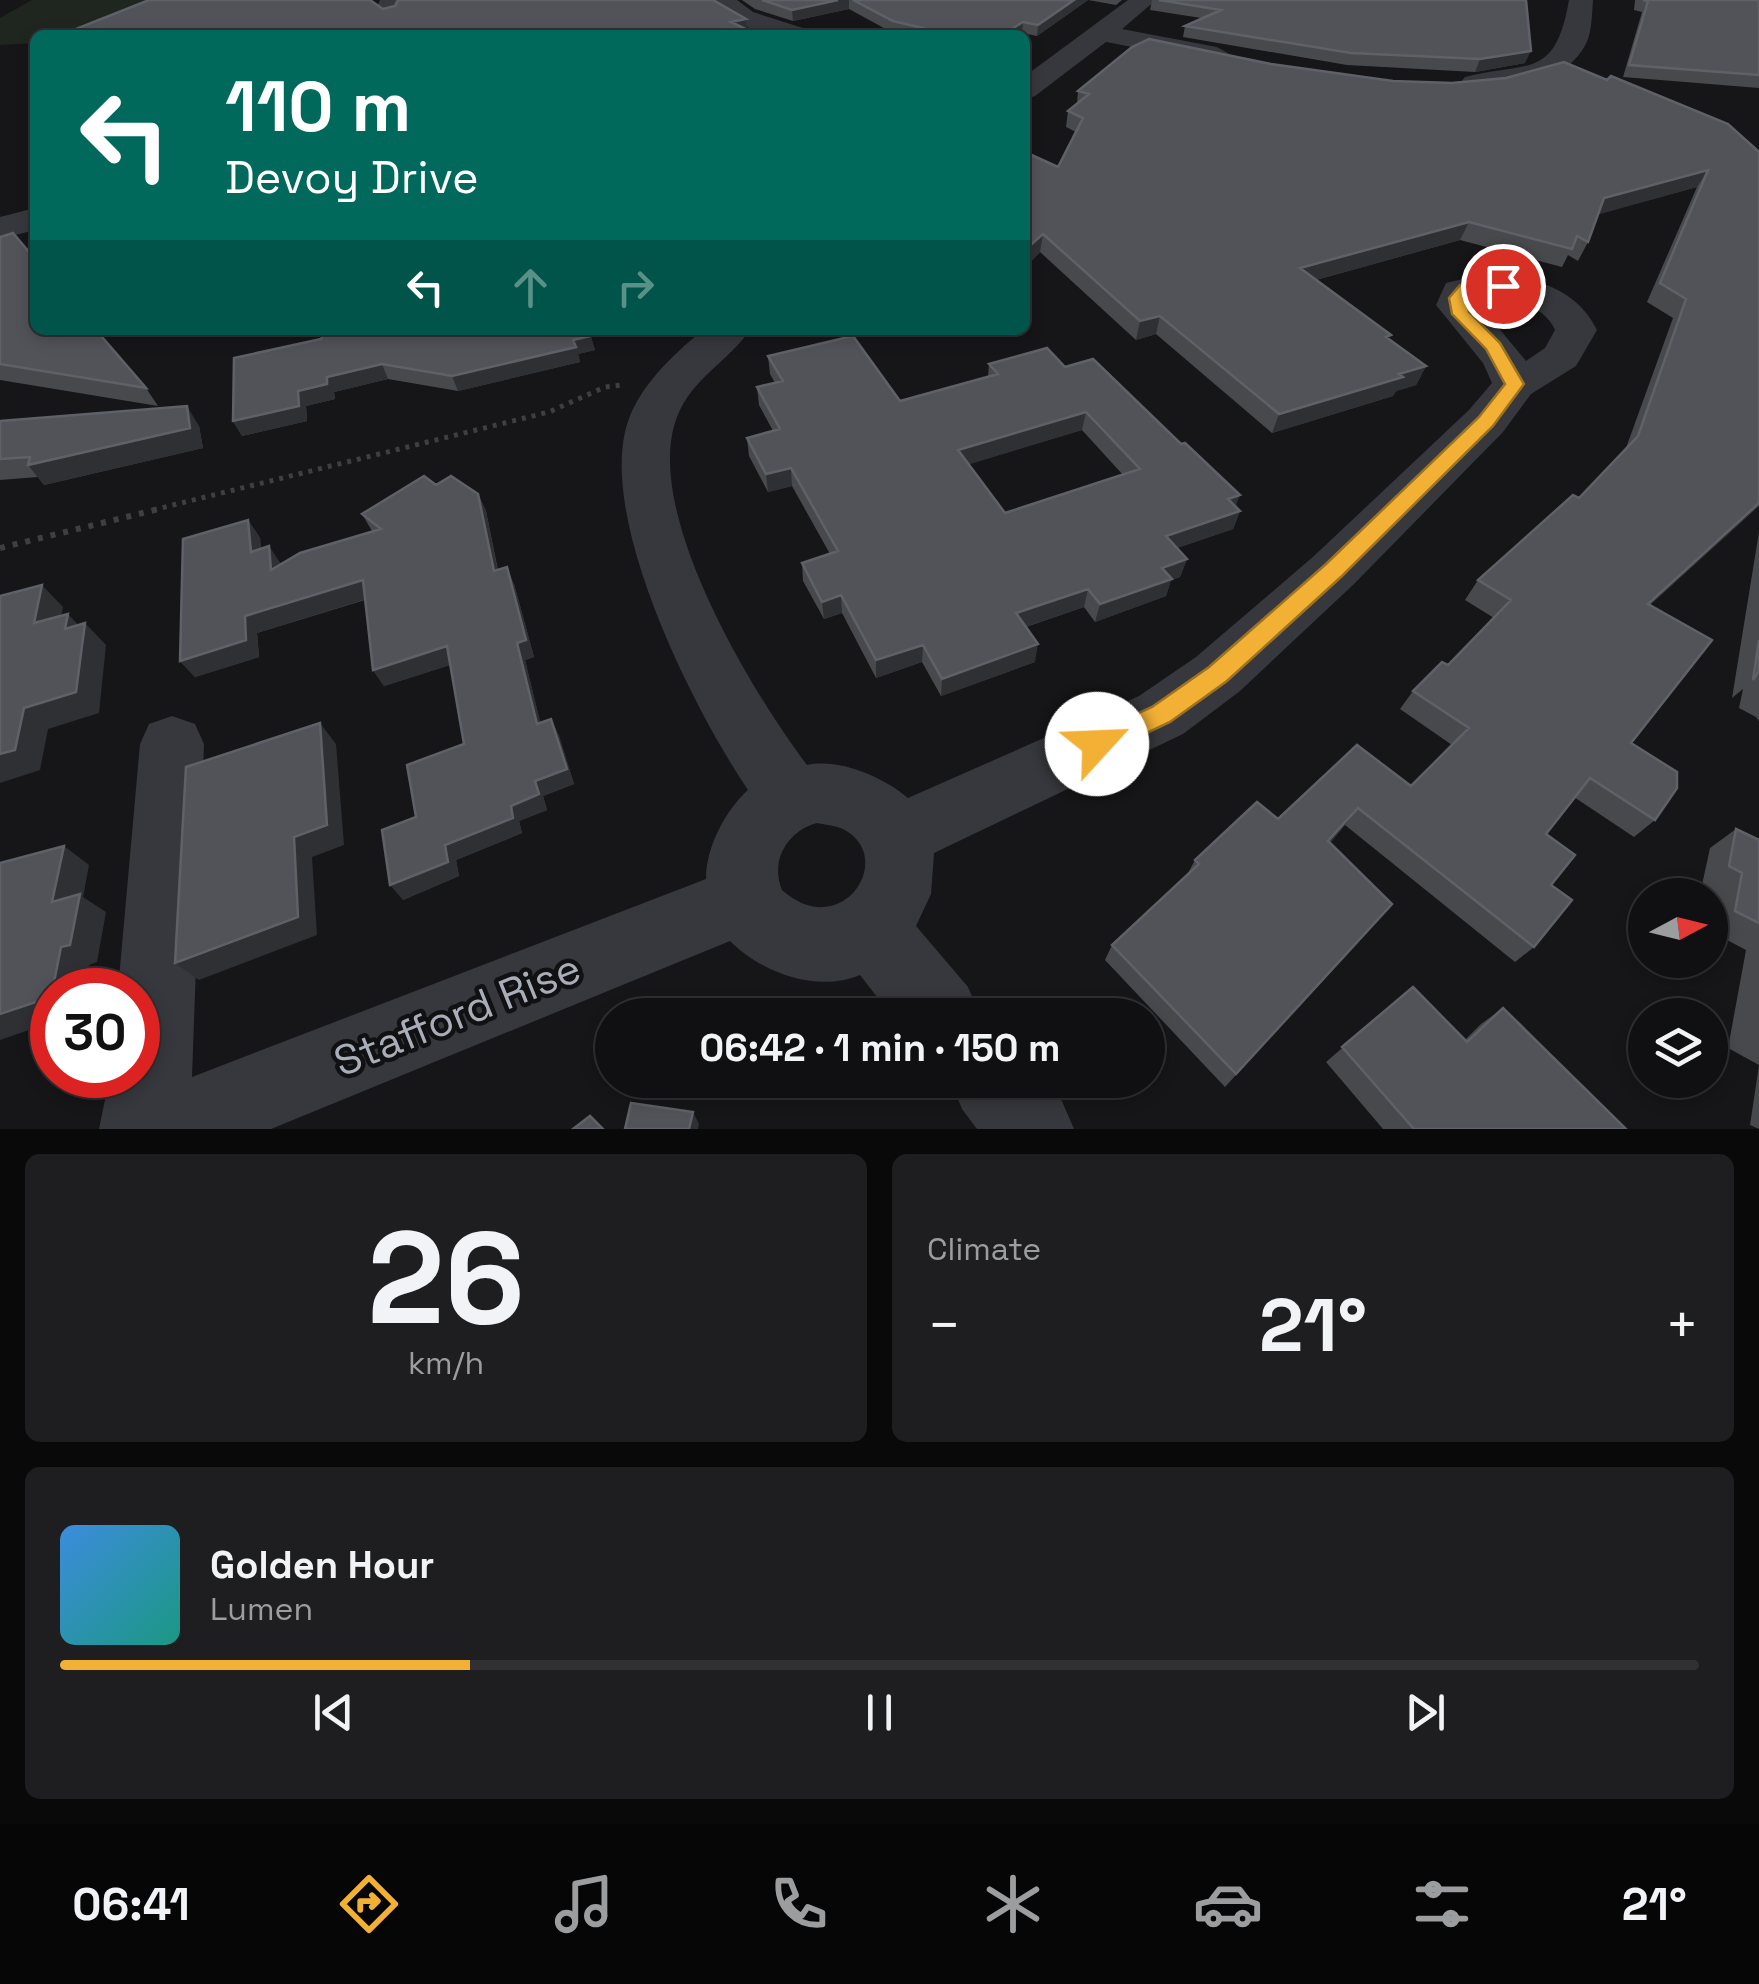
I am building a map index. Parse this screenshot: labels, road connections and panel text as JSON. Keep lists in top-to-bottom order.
{
  "streets": {
    "street": ["Stafford Rise"]
  },
  "north": "right",
  "page": {
    "turn": ["110 m", "Devoy Drive"],
    "limit": "30",
    "trip": "06:42 · 1 min · 150 m",
    "tile": [
      ["26", "km/h"],
      "Climate"
    ],
    "heat": ["−", "21°", "+"],
    "song": ["Golden Hour", "Lumen"],
    "tabs": ["06:41", "21°"]
  }
}
